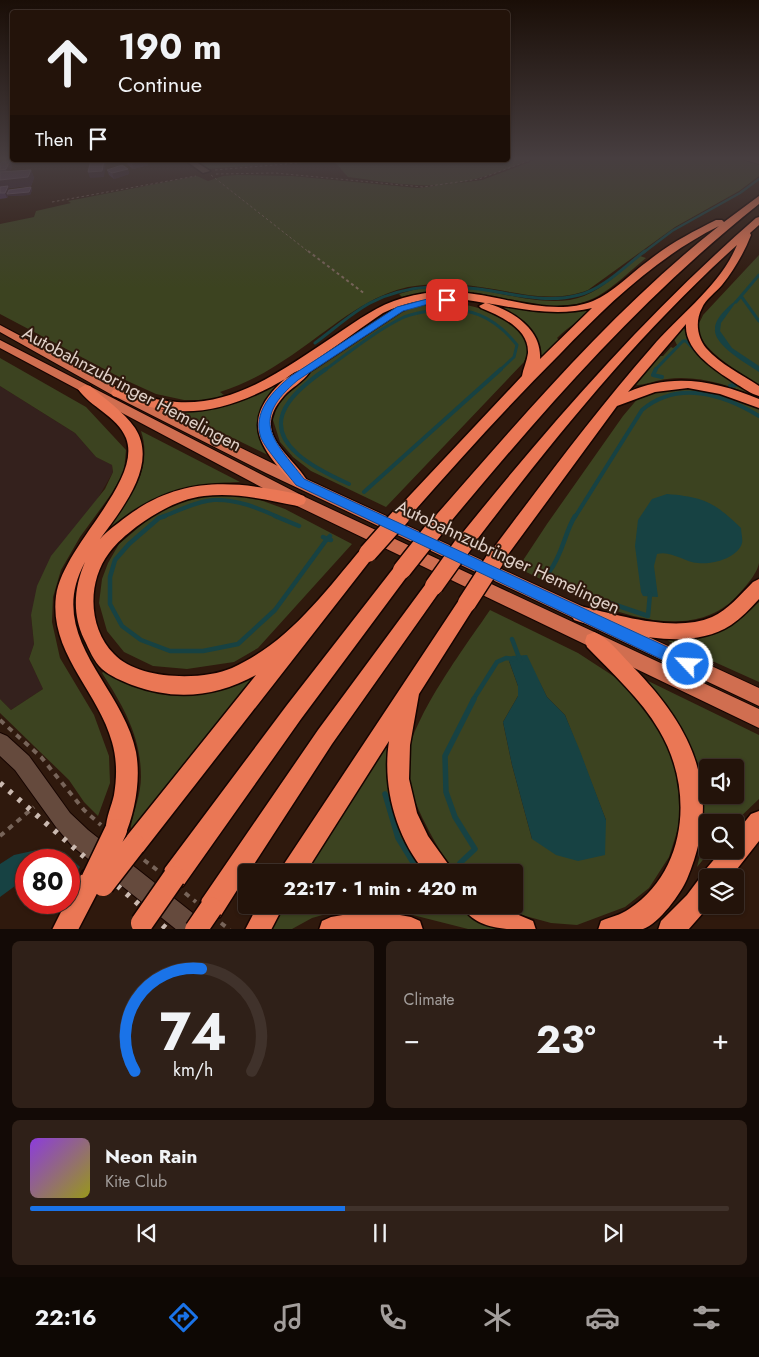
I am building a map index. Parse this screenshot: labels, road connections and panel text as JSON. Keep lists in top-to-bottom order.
{
  "streets": {
    "highway": ["Autobahnzubringer Hemelingen"]
  },
  "page": {
    "turn": ["190 m", "Continue"],
    "then": "Then",
    "limit": "80",
    "trip": "22:17 · 1 min · 420 m",
    "tile": "Climate",
    "heat": ["−", "23°", "+"],
    "song": ["Neon Rain", "Kite Club"],
    "tabs": "22:16",
    "gauge": ["74", "km/h"]
  }
}
